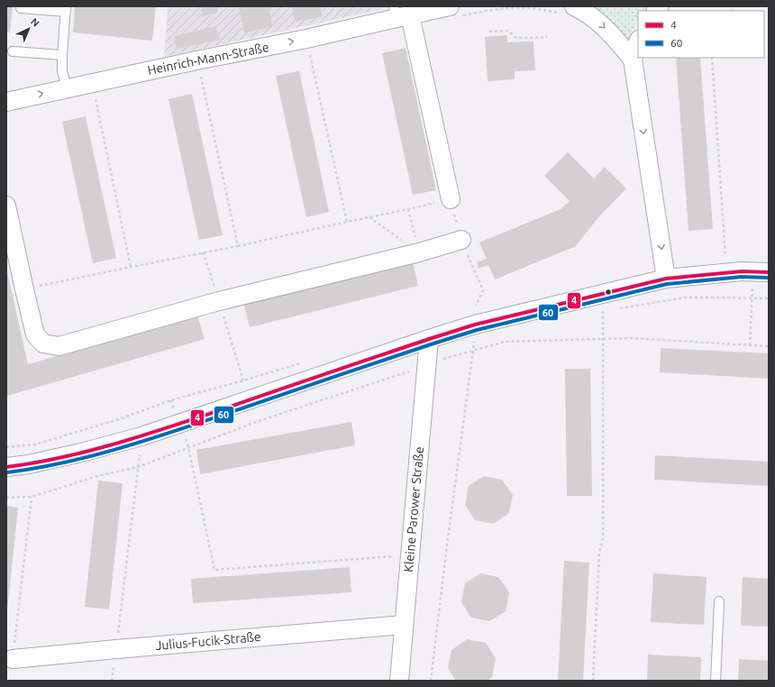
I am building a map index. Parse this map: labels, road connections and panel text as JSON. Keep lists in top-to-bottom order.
{
  "streets": {
    "street": ["Heinrich-Mann-Straße", "Kleine Parower Straße", "Julius-Fucik-Straße"]
  },
  "crossings": [
    ["Kleine Parower Straße", "Julius-Fucik-Straße"]
  ],
  "one_way": ["Heinrich-Mann-Straße"],
  "lines": ["transit line 4", "transit line 60"],
  "legend": ["4", "60"],
  "north": "top right"
}
